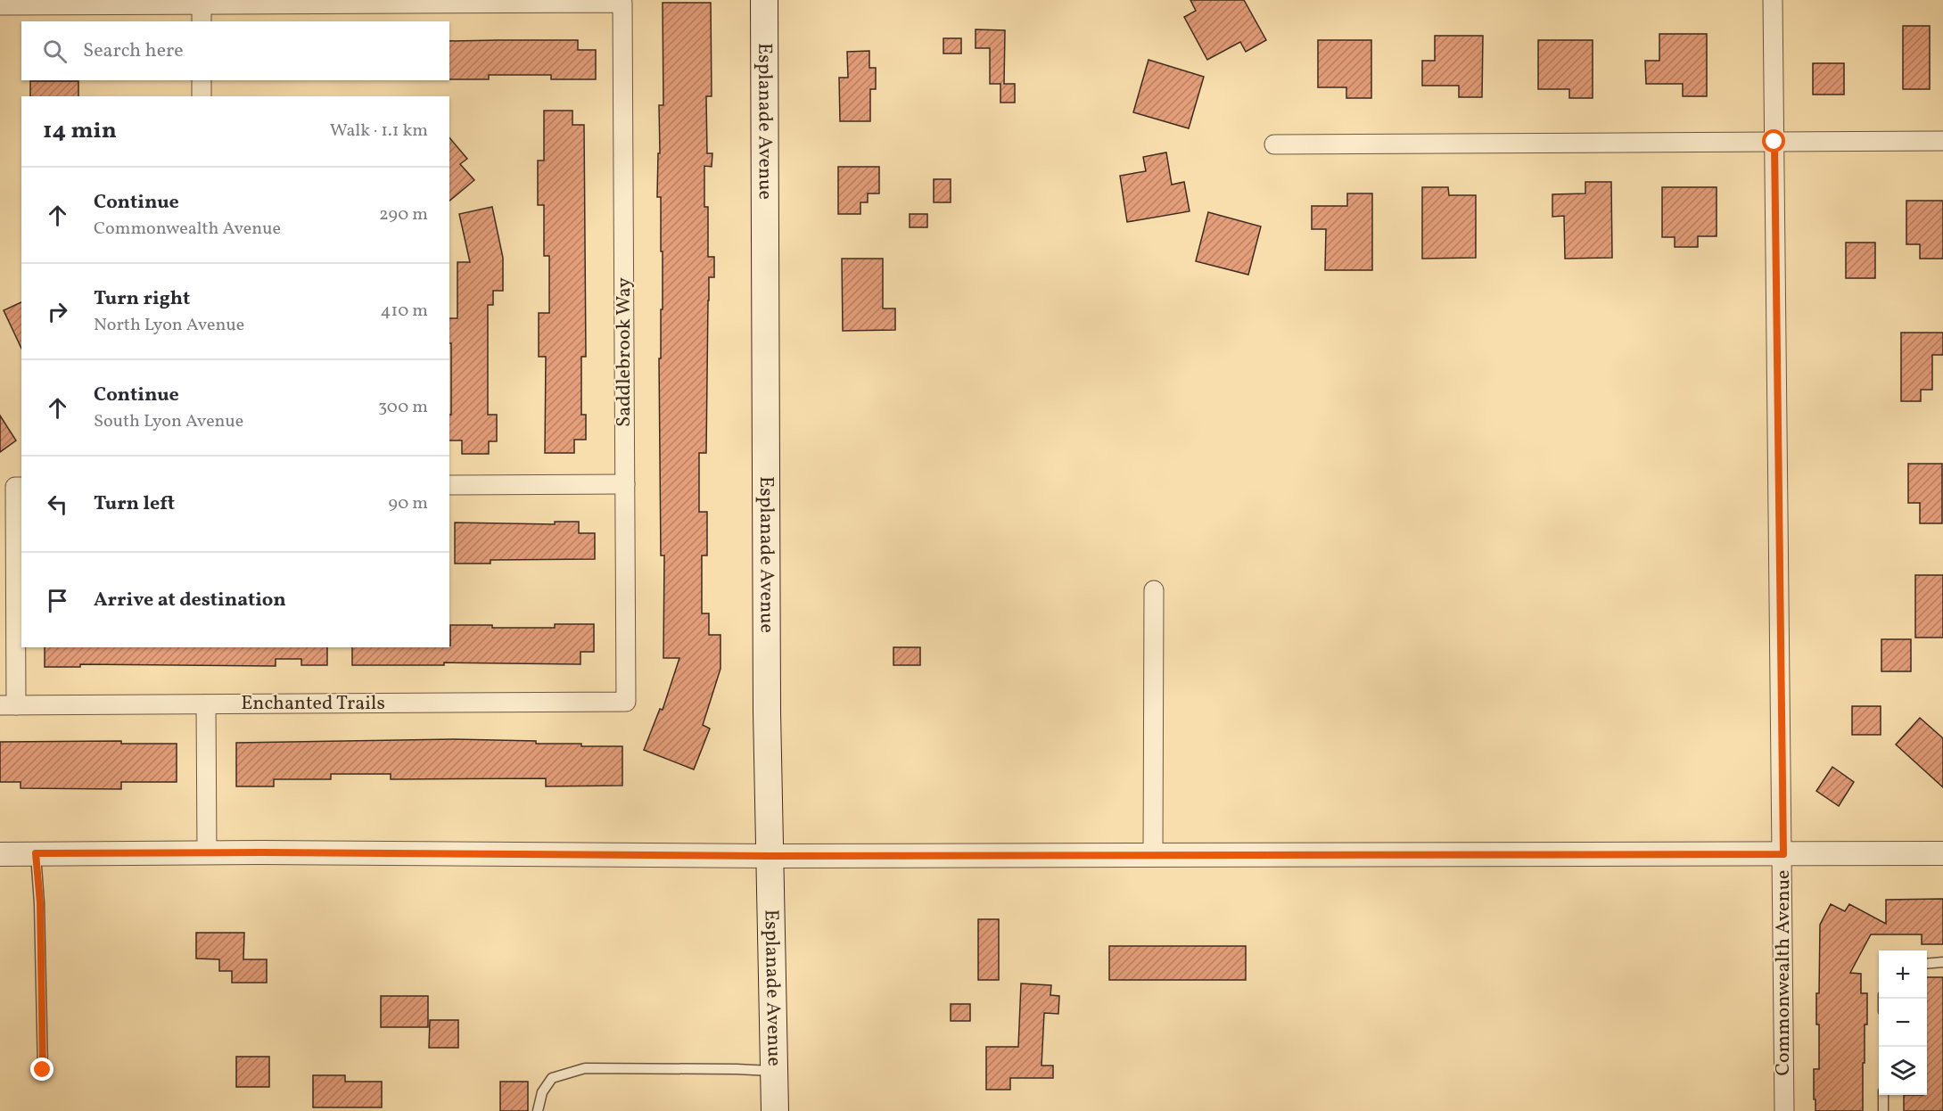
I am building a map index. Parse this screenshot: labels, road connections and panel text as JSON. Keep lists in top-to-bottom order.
{
  "streets": {
    "main road": ["Esplanade Avenue"],
    "street": ["Saddlebrook Way", "Enchanted Trails", "Commonwealth Avenue"]
  },
  "crossings": [
    ["Saddlebrook Way", "Enchanted Trails"]
  ],
  "page": {
    "search": "Search here",
    "heading": ["14 min", "Walk · 1.1 km"],
    "list": [
      ["Continue", "Commonwealth Avenue", "290 m"],
      ["Turn right", "North Lyon Avenue", "410 m"],
      ["Continue", "South Lyon Avenue", "300 m"],
      ["Turn left", "90 m"],
      "Arrive at destination"
    ],
    "map_buttons": ["+", "−"]
  }
}
